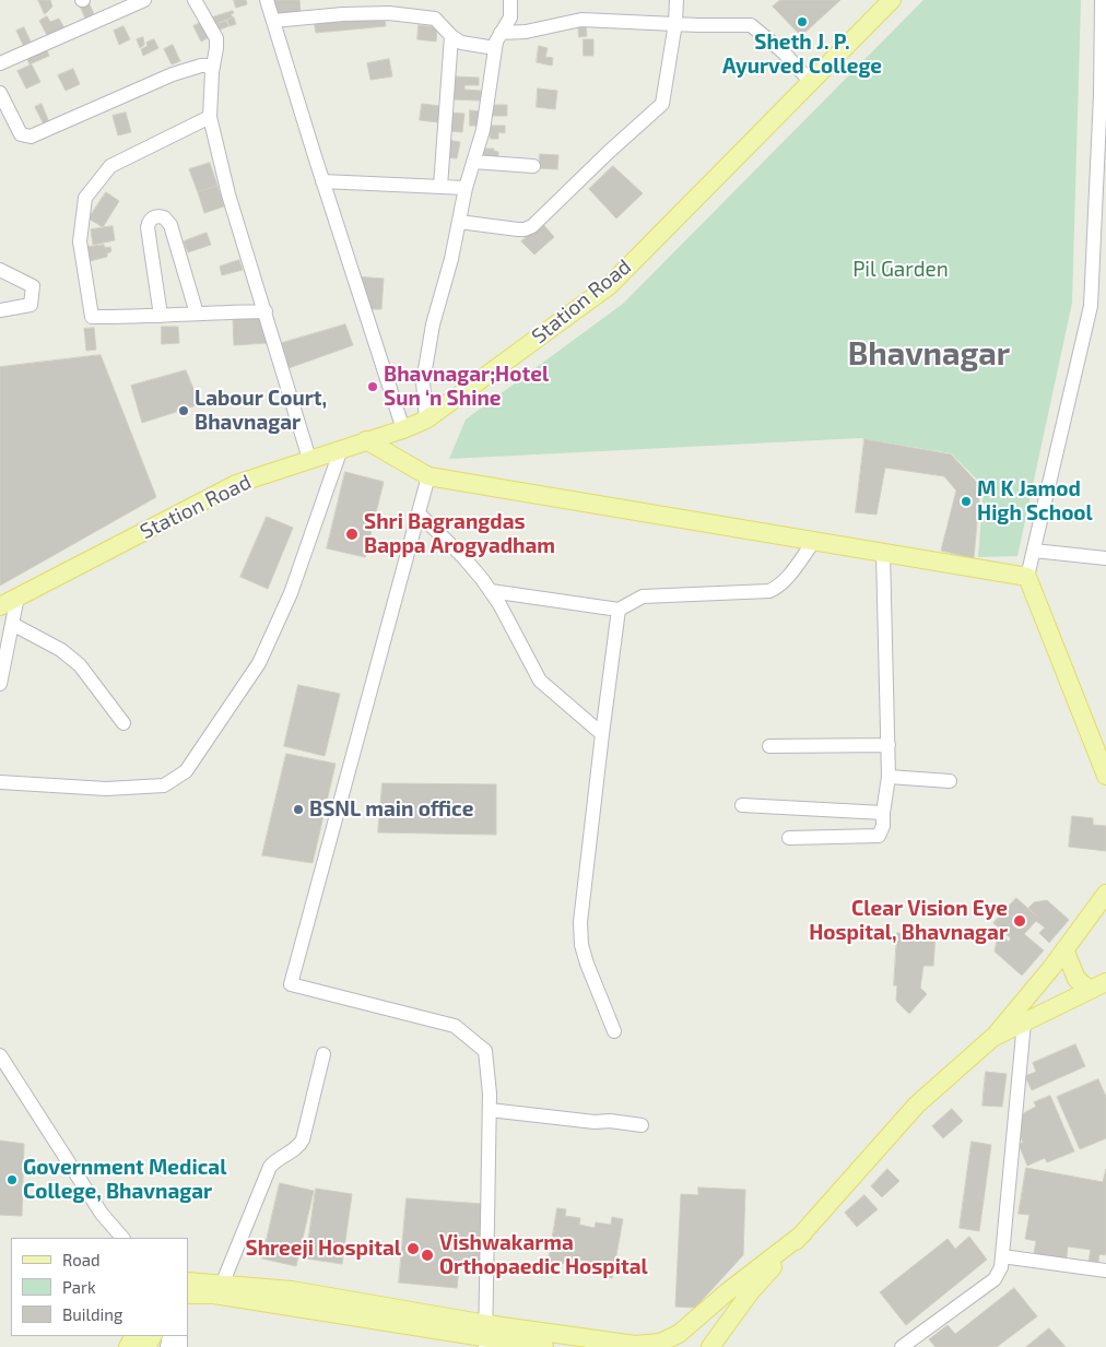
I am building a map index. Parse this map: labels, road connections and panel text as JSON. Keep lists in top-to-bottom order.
{
  "streets": {
    "main road": ["Station Road"]
  },
  "districts": ["Bhavnagar"],
  "parks": ["Pil Garden"],
  "places": [
    "Sheth J. P. Ayurved College",
    "Bhavnagar;Hotel Sun ‘n Shine",
    "Labour Court, Bhavnagar",
    "M K Jamod High School",
    "Shri Bagrangdas Bappa Arogyadham",
    "BSNL main office",
    "Clear Vision Eye Hospital, Bhavnagar",
    "Government Medical College, Bhavnagar",
    "Shreeji Hospital",
    "Vishwakarma Orthopaedic Hospital"
  ],
  "legend": ["Road", "Park", "Building"]
}
